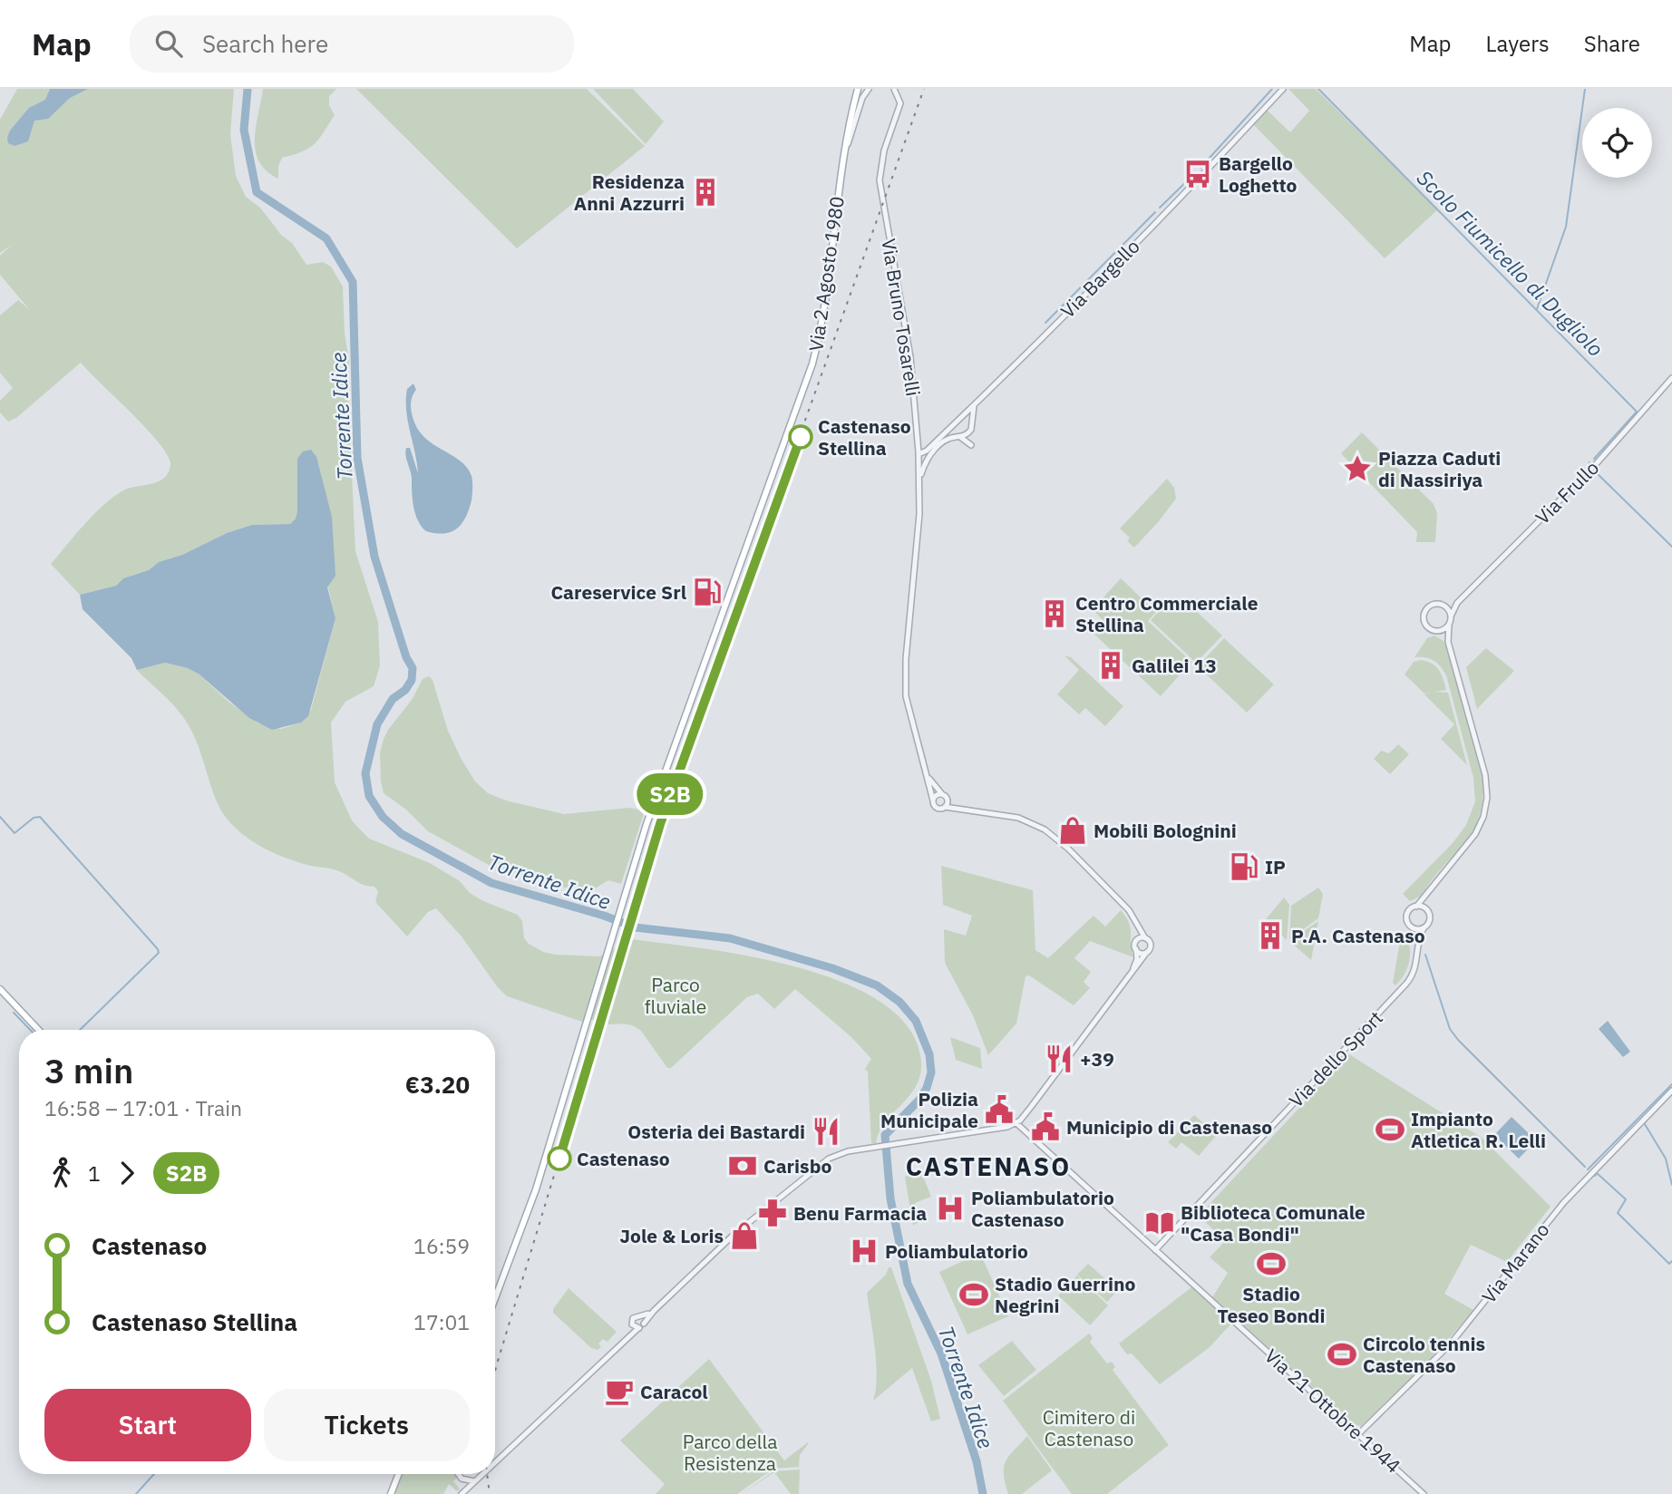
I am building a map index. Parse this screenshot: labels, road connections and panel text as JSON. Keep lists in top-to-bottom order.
{
  "streets": {
    "main road": ["Via 2 Agosto 1980"],
    "street": [
      "Via Bargello",
      "Via Bruno Tosarelli",
      "Via Frullo",
      "Via dello Sport",
      "Via Marano",
      "Via 21 Ottobre 1944"
    ]
  },
  "crossings": [
    ["Via Bargello", "Via Bruno Tosarelli"],
    ["Via dello Sport", "Via 21 Ottobre 1944"],
    ["Via Marano", "Via 21 Ottobre 1944"]
  ],
  "districts": ["CASTENASO"],
  "water": ["Scolo Fiumicello di Dugliolo", "Torrente Idice"],
  "parks": ["Parco fluviale", "Cimitero di Castenaso", "Parco della Resistenza"],
  "places": {
    "bus stop": ["Bargello Loghetto"],
    "building": [
      "Residenza Anni Azzurri",
      "Centro Commerciale Stellina",
      "Galilei 13",
      "P.A. Castenaso"
    ],
    "other": ["Castenaso Stellina", "Castenaso"],
    "place": ["Piazza Caduti di Nassiriya"],
    "fuel station": ["Careservice Srl", "IP"],
    "shop": ["Mobili Bolognini", "Jole & Loris"],
    "restaurant": ["+39", "Osteria dei Bastardi"],
    "public building": ["Polizia Municipale", "Municipio di Castenaso"],
    "sports": [
      "Impianto Atletica R. Lelli",
      "Stadio Teseo Bondi",
      "Stadio Guerrino Negrini",
      "Circolo tennis Castenaso"
    ],
    "bank": ["Carisbo"],
    "hospital": ["Poliambulatorio Castenaso", "Poliambulatorio"],
    "pharmacy": ["Benu Farmacia"],
    "library": ["Biblioteca Comunale \"Casa Bondi\""],
    "cafe": ["Caracol"]
  },
  "page": {
    "header": "Map",
    "search": "Search here",
    "nav": ["Map", "Layers", "Share"],
    "on_map": "S2B",
    "heading": ["3 min", "16:58 – 17:01 · Train", "€3.20"],
    "legs": ["1", "S2B"],
    "list": [
      {
        "name": "Castenaso",
        "value": "16:59"
      },
      {
        "name": "Castenaso Stellina",
        "value": "17:01"
      }
    ],
    "buttons": ["Start", "Tickets"]
  }
}
